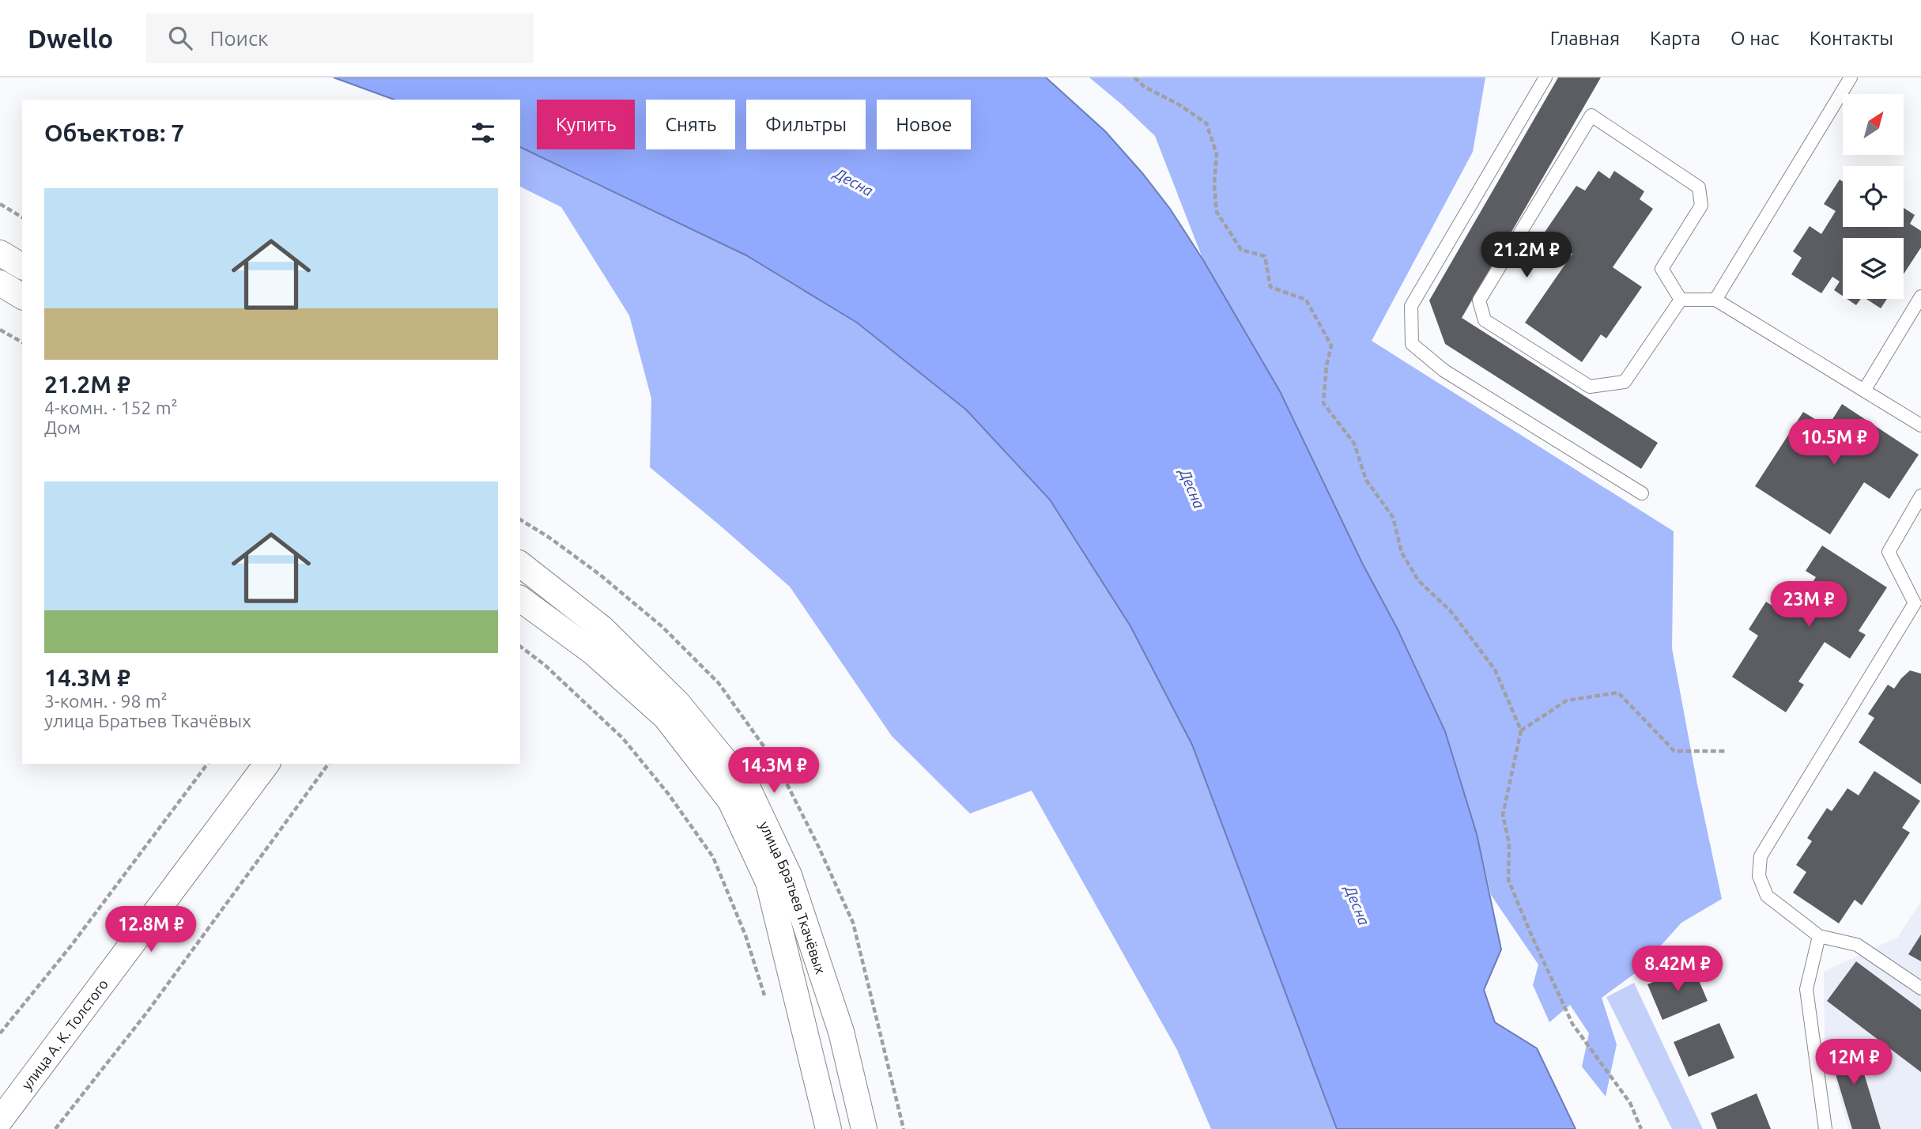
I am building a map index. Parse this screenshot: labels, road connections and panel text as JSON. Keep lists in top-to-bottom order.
{
  "streets": {
    "street": ["улица Братьев Ткачёвых", "улица А. К. Толстого"]
  },
  "water": ["Десна"],
  "north": "top right",
  "page": {
    "header": "Dwello",
    "search": "Поиск",
    "nav": [
      "Главная",
      "Карта",
      "О нас",
      "Контакты"
    ],
    "chip": [
      "Купить",
      "Снять",
      "Фильтры",
      "Новое"
    ],
    "heading": "Объектов: 7",
    "list": [
      {
        "name": "21.2M ₽",
        "note": "4-комн. · 152 m² · Дом"
      },
      {
        "name": "14.3M ₽",
        "note": "3-комн. · 98 m² · улица Братьев Ткачёвых"
      }
    ],
    "price": [
      "21.2M ₽",
      "10.5M ₽",
      "23M ₽",
      "14.3M ₽",
      "12.8M ₽",
      "8.42M ₽",
      "12M ₽"
    ]
  }
}
